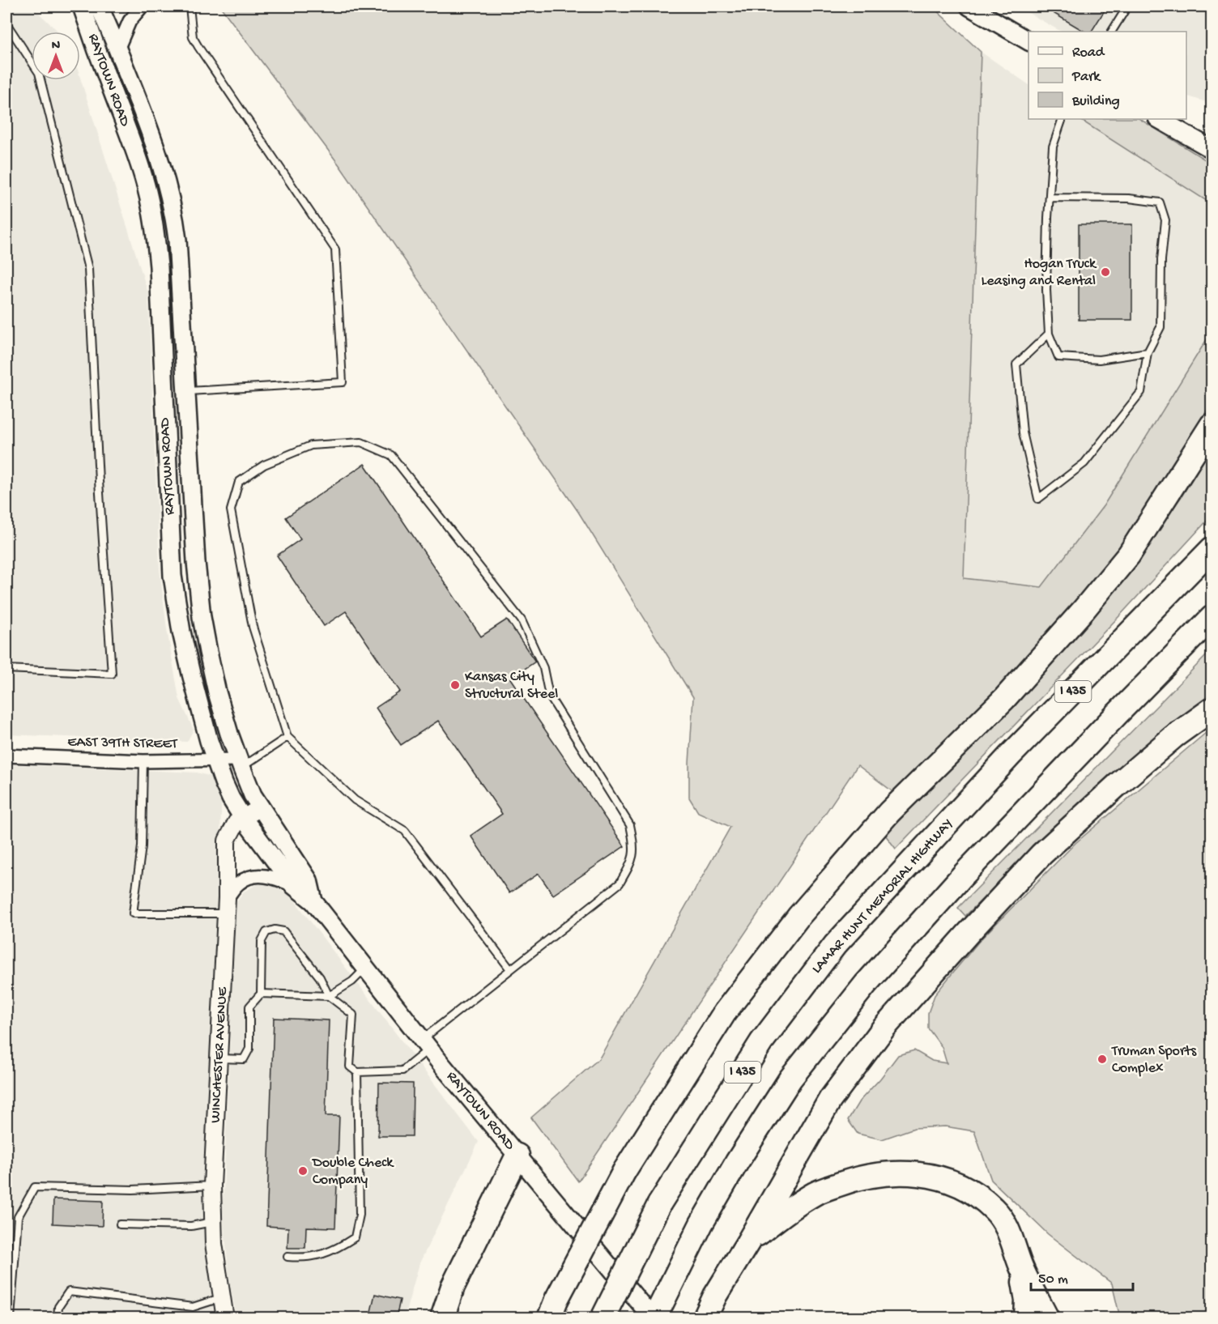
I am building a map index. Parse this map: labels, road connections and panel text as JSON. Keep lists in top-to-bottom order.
{
  "streets": {
    "highway": ["I 435", "LAMAR HUNT MEMORIAL HIGHWAY"],
    "main road": ["RAYTOWN ROAD"],
    "street": ["EAST 39TH STREET", "WINCHESTER AVENUE"]
  },
  "crossings": [
    ["RAYTOWN ROAD", "EAST 39TH STREET"],
    ["RAYTOWN ROAD", "WINCHESTER AVENUE"]
  ],
  "places": [
    "Hogan Truck Leasing and Rental",
    "Kansas City Structural Steel",
    "Truman Sports Complex",
    "Double Check Company"
  ],
  "legend": ["Road", "Park", "Building"],
  "scale_bar": "50 m",
  "north": "top"
}
